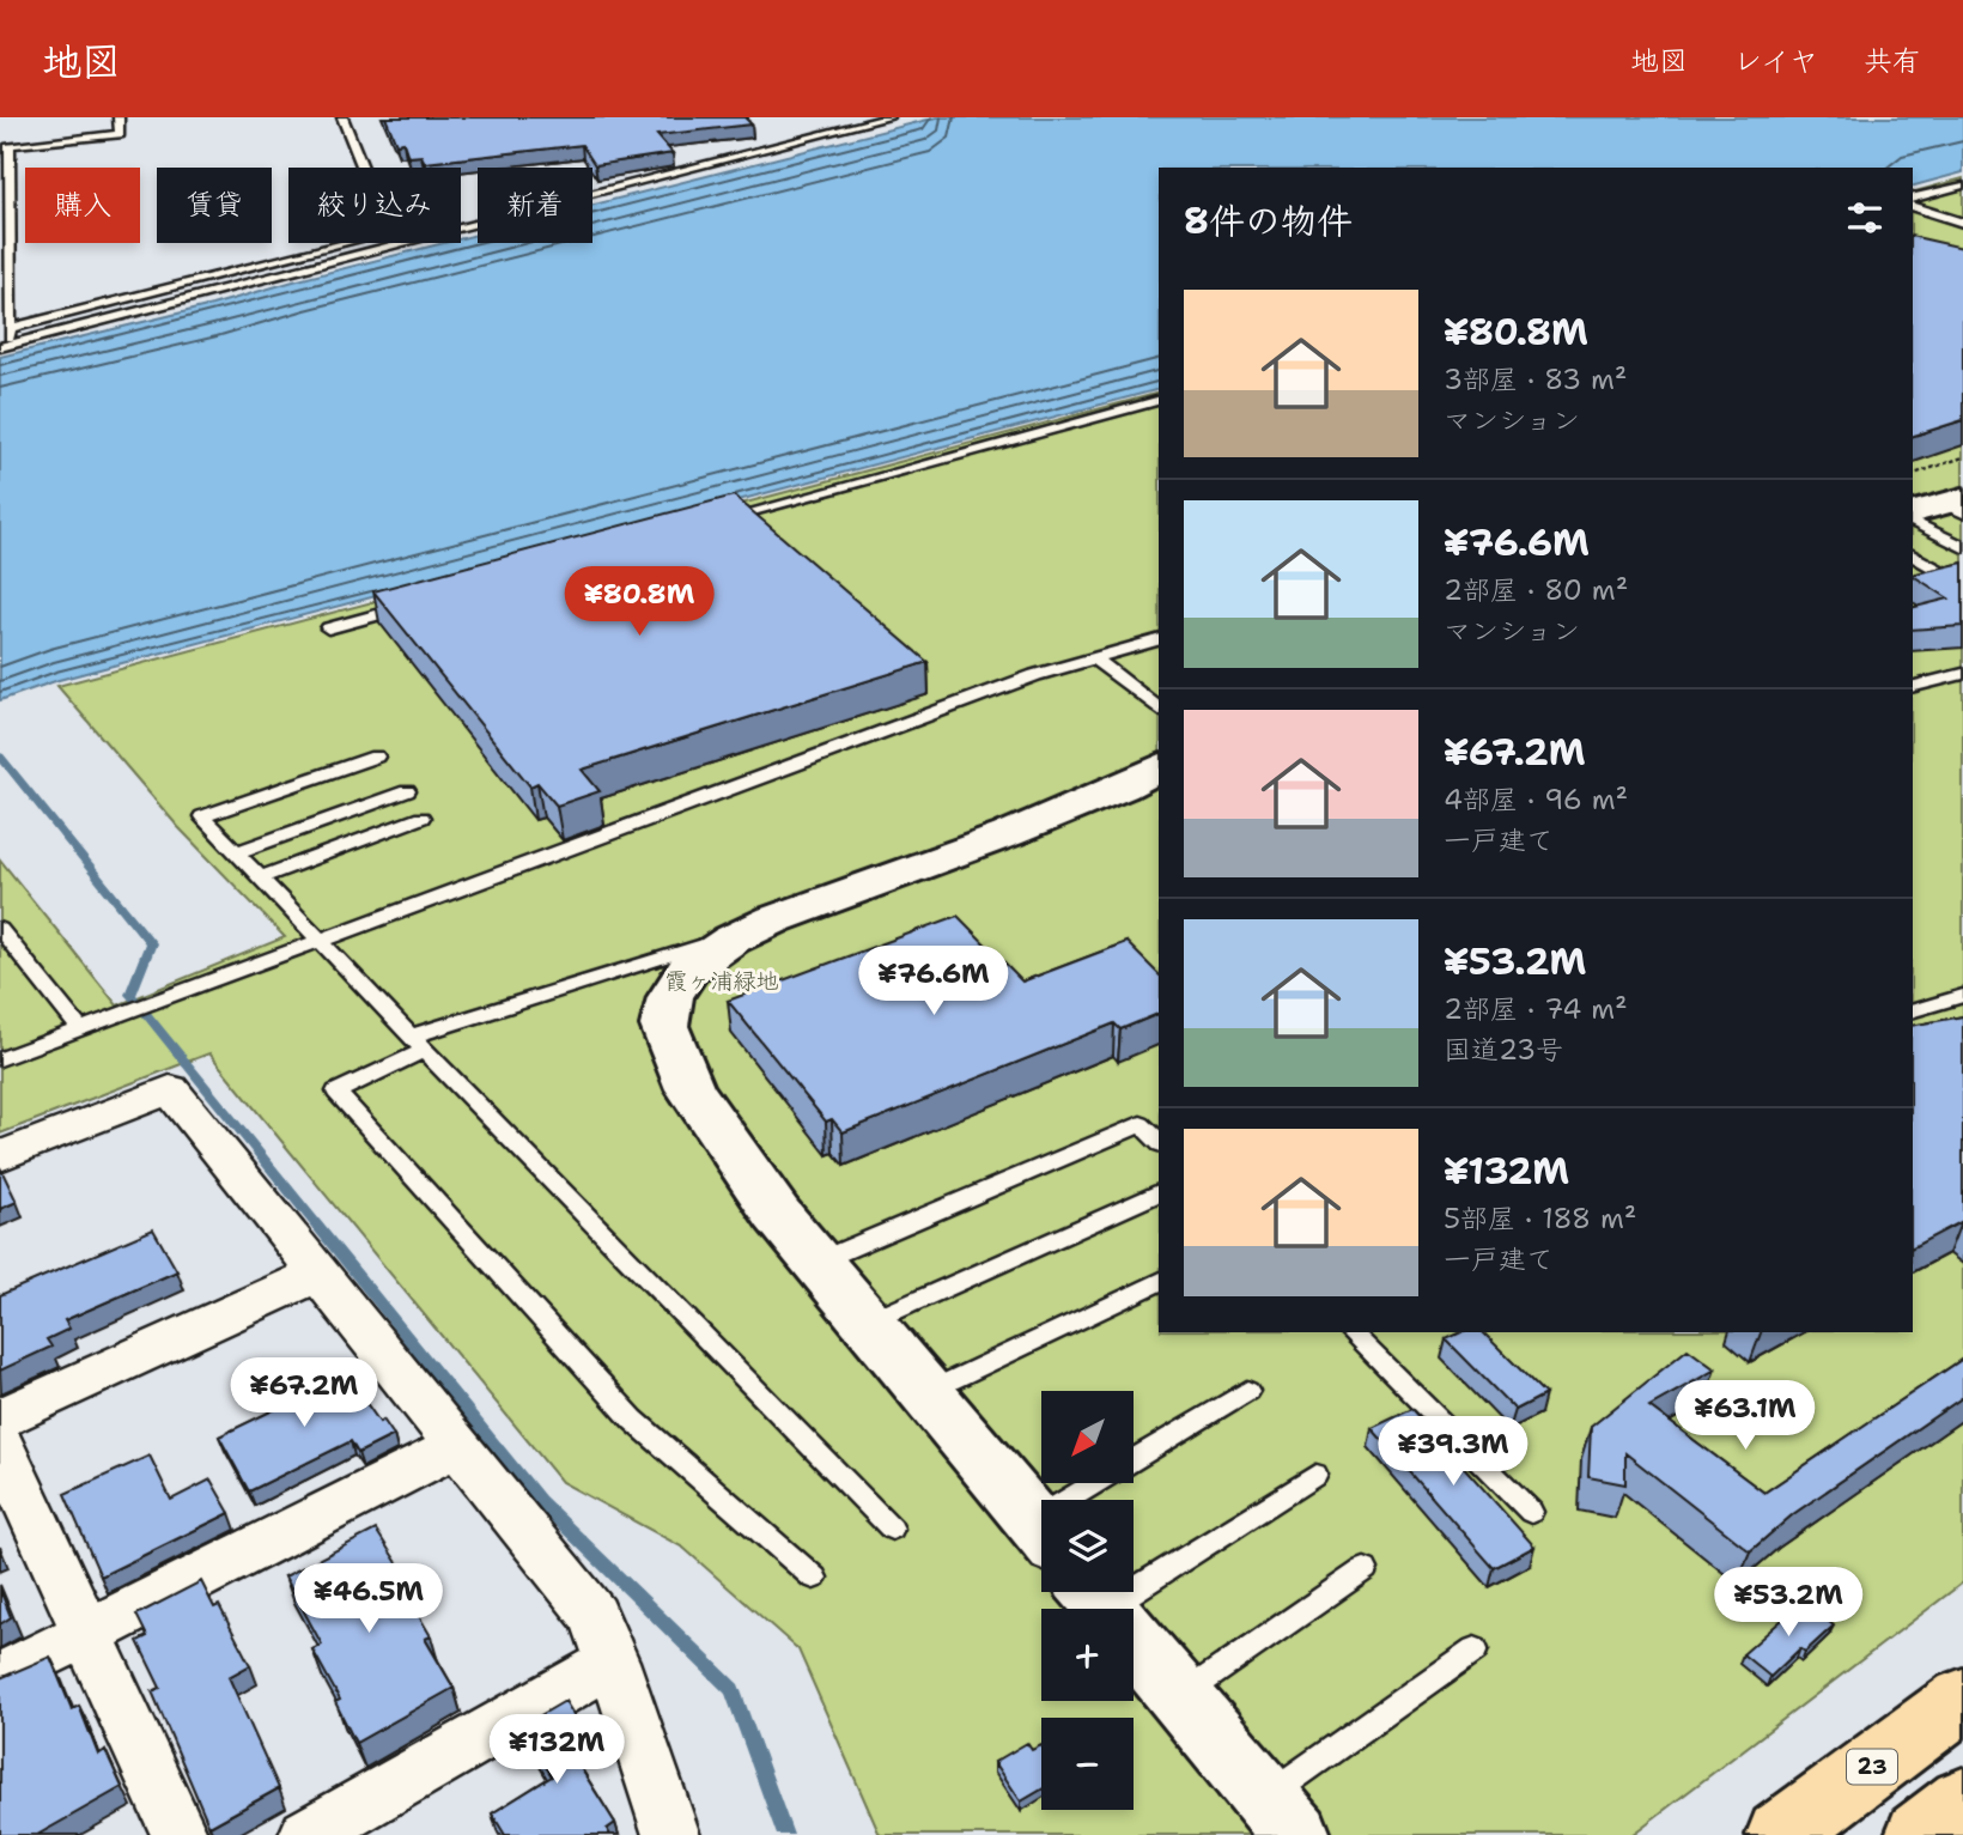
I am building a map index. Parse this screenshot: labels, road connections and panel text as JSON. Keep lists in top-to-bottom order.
{
  "streets": {
    "highway": ["23"]
  },
  "parks": ["霞ヶ浦緑地"],
  "north": "bottom left",
  "page": {
    "header": "地図",
    "nav": ["地図", "レイヤ", "共有"],
    "chip": [
      "購入",
      "賃貸",
      "絞り込み",
      "新着"
    ],
    "heading": "8件の物件",
    "list": [
      {
        "name": "¥80.8M",
        "note": "3部屋 · 83 m² · マンション"
      },
      {
        "name": "¥76.6M",
        "note": "2部屋 · 80 m² · マンション"
      },
      {
        "name": "¥67.2M",
        "note": "4部屋 · 96 m² · 一戸建て"
      },
      {
        "name": "¥53.2M",
        "note": "2部屋 · 74 m² · 国道23号"
      },
      {
        "name": "¥132M",
        "note": "5部屋 · 188 m² · 一戸建て"
      }
    ],
    "price": [
      "¥80.8M",
      "¥76.6M",
      "¥67.2M",
      "¥63.1M",
      "¥39.3M",
      "¥46.5M",
      "¥53.2M",
      "¥132M"
    ],
    "map_buttons": ["+", "−"]
  }
}
